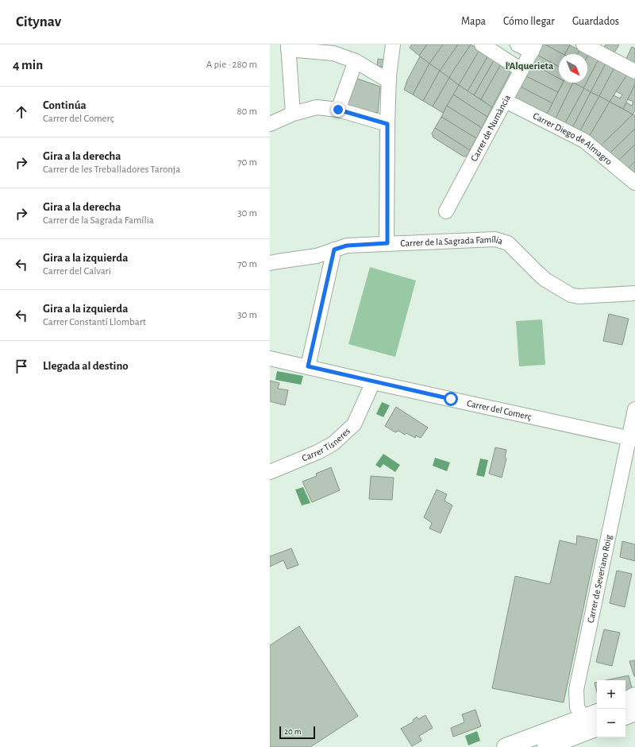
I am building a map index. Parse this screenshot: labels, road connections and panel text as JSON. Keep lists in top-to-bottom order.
{
  "streets": {
    "street": [
      "Carrer de Numància",
      "Carrer Diego de Almagro",
      "Carrer de la Sagrada Família",
      "Carrer del Comerç",
      "Carrer Tisneres",
      "Carrer de Severiano Roig"
    ]
  },
  "crossings": [
    ["Carrer de Numància", "Carrer Diego de Almagro"],
    ["Carrer del Comerç", "Carrer Tisneres"],
    ["Carrer del Comerç", "Carrer de Severiano Roig"]
  ],
  "districts": ["l'Alquerieta"],
  "scale_bar": "20 m",
  "north": "bottom right",
  "page": {
    "header": "Citynav",
    "nav": ["Mapa", "Cómo llegar", "Guardados"],
    "heading": ["4 min", "A pie · 280 m"],
    "list": [
      ["Continúa", "Carrer del Comerç", "80 m"],
      ["Gira a la derecha", "Carrer de les Treballadores Taronja", "70 m"],
      ["Gira a la derecha", "Carrer de la Sagrada Família", "30 m"],
      ["Gira a la izquierda", "Carrer del Calvari", "70 m"],
      ["Gira a la izquierda", "Carrer Constantí Llombart", "30 m"],
      "Llegada al destino"
    ],
    "map_buttons": ["+", "−"],
    "scale": "20 m"
  }
}
